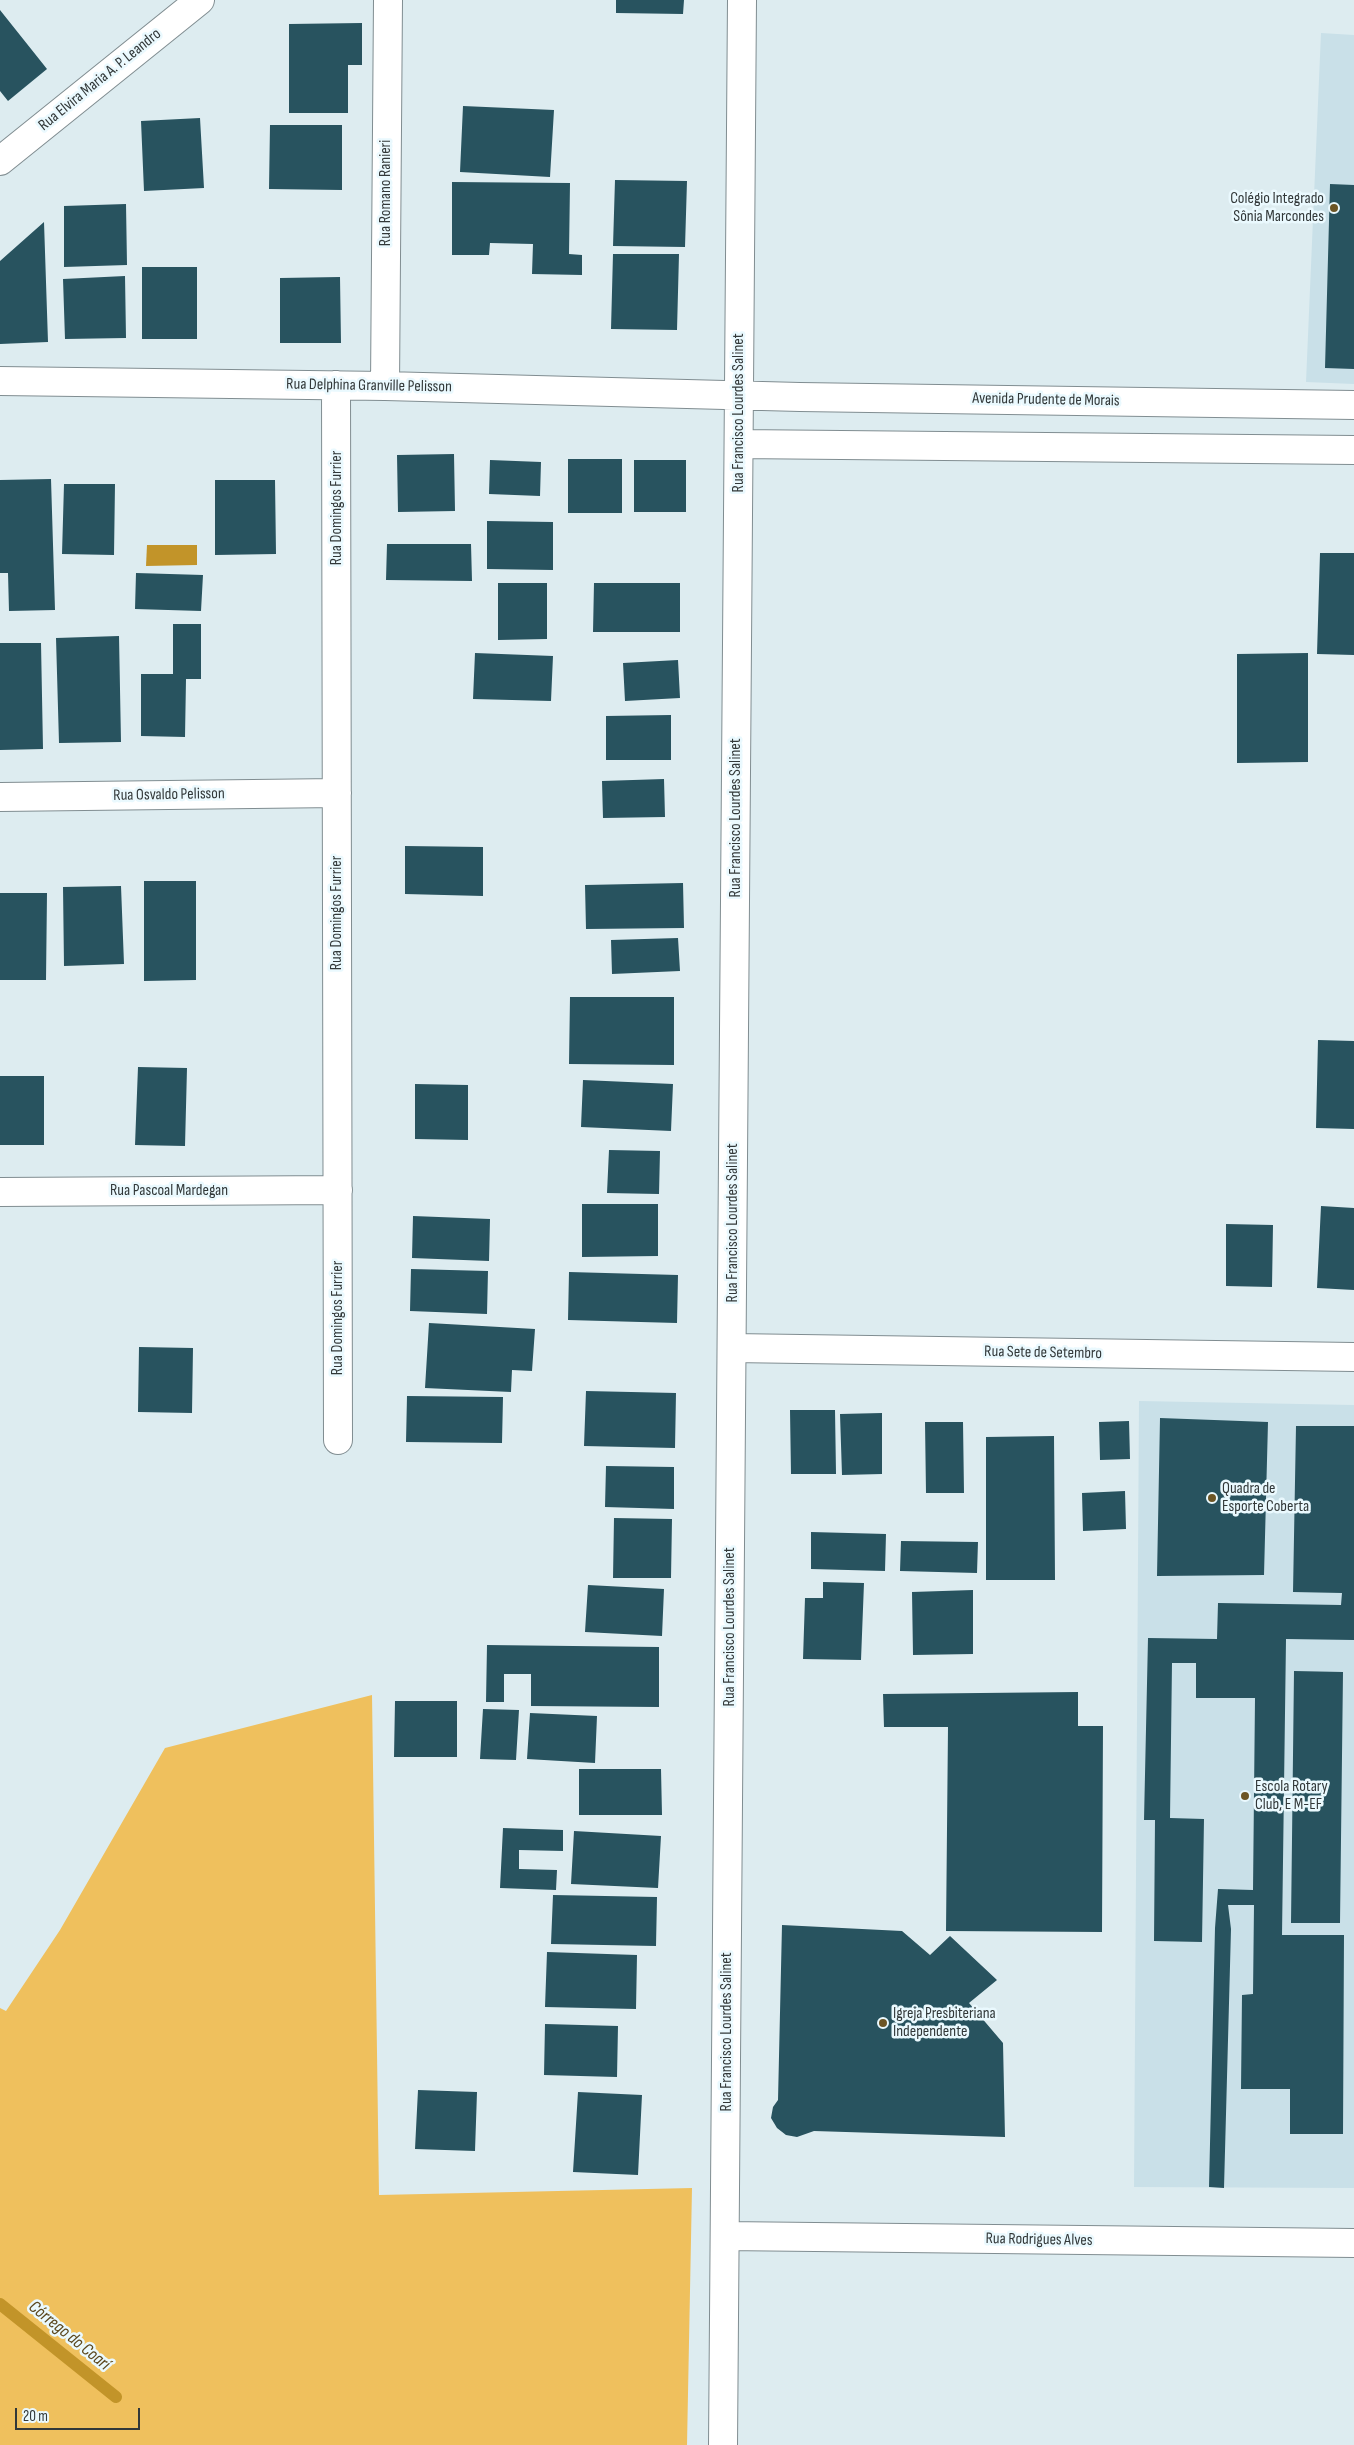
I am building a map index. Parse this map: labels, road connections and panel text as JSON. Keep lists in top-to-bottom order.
{
  "streets": {
    "street": [
      "Rua Elvira Maria A. P. Leandro",
      "Rua Romano Ranieri",
      "Rua Delphina Granville Pelisson",
      "Avenida Prudente de Morais",
      "Rua Francisco Lourdes Salinet",
      "Rua Domingos Furrier",
      "Rua Osvaldo Pelisson",
      "Rua Pascoal Mardegan",
      "Rua Sete de Setembro",
      "Rua Rodrigues Alves"
    ]
  },
  "crossings": [
    ["Rua Romano Ranieri", "Rua Delphina Granville Pelisson"],
    ["Rua Delphina Granville Pelisson", "Avenida Prudente de Morais"],
    ["Rua Delphina Granville Pelisson", "Rua Francisco Lourdes Salinet"],
    ["Rua Delphina Granville Pelisson", "Rua Domingos Furrier"],
    ["Avenida Prudente de Morais", "Rua Francisco Lourdes Salinet"],
    ["Rua Francisco Lourdes Salinet", "Rua Sete de Setembro"],
    ["Rua Francisco Lourdes Salinet", "Rua Rodrigues Alves"],
    ["Rua Domingos Furrier", "Rua Osvaldo Pelisson"],
    ["Rua Domingos Furrier", "Rua Pascoal Mardegan"]
  ],
  "water": ["Córrego do Coarí"],
  "places": [
    "Colégio Integrado Sônia Marcondes",
    "Quadra de Esporte Coberta",
    "Escola Rotary Club, E M-EF",
    "Igreja Presbiteriana Independente"
  ],
  "scale_bar": "20 m"
}
